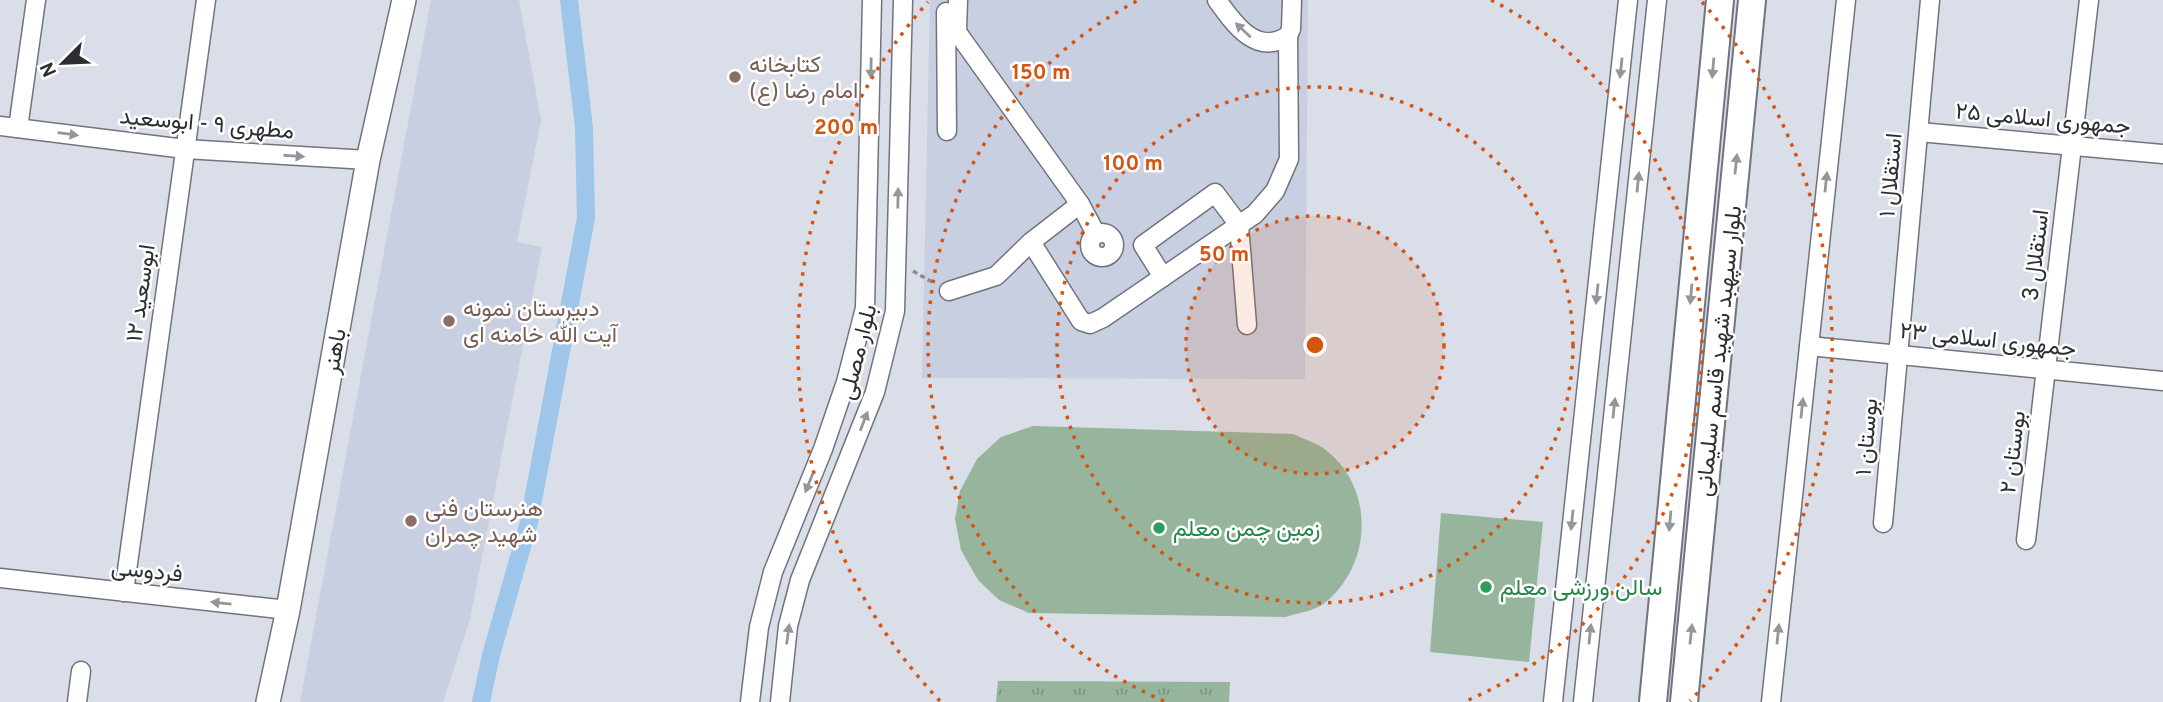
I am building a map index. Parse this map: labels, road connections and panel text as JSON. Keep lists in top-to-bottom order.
{
  "streets": {
    "highway": ["بلوار سپهبد شهید قاسم سلیمانی"],
    "main road": ["باهنر"],
    "street": [
      "جمهوری اسلامی ۲۵",
      "مطهری ۹ - ابوسعید",
      "استقلال ۱",
      "استقلال 3",
      "ابوسعید ۱۲",
      "جمهوری اسلامی ۲۳",
      "بلوار مصلی",
      "بوستان ۱",
      "بوستان ۲",
      "فردوسی"
    ]
  },
  "crossings": [
    ["جمهوری اسلامی ۲۵", "استقلال ۱"],
    ["جمهوری اسلامی ۲۵", "استقلال 3"],
    ["مطهری ۹ - ابوسعید", "ابوسعید ۱۲"],
    ["مطهری ۹ - ابوسعید", "باهنر"],
    ["استقلال ۱", "جمهوری اسلامی ۲۳"],
    ["استقلال ۱", "بوستان ۱"],
    ["استقلال 3", "جمهوری اسلامی ۲۳"],
    ["استقلال 3", "بوستان ۲"],
    ["ابوسعید ۱۲", "فردوسی"],
    ["جمهوری اسلامی ۲۳", "بوستان ۱"],
    ["جمهوری اسلامی ۲۳", "بوستان ۲"],
    ["باهنر", "فردوسی"]
  ],
  "one_way": ["مطهری ۹ - ابوسعید", "فردوسی"],
  "places": [
    "کتابخانه امام رضا (ع)",
    "دبیرستان نمونه آیت الله خامنه ای",
    "هنرستان فنی شهید چمران",
    "زمین چمن معلم",
    "سالن ورزشی معلم"
  ],
  "north": "bottom left",
  "rings": [
    "150 m",
    "200 m",
    "100 m",
    "50 m"
  ]
}
